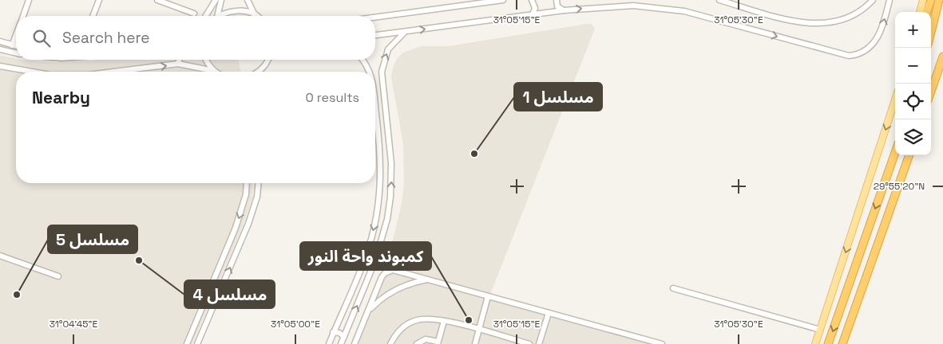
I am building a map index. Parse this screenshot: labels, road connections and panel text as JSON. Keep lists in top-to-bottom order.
{
  "places": [
    "مسلسل 1",
    "مسلسل 4",
    "مسلسل 5",
    "كمبوند واحة النور"
  ],
  "page": {
    "map_buttons": ["+", "−"],
    "search": "Search here",
    "heading": ["Nearby", "0 results"]
  },
  "coordinates": [
    "31°05'15\"E",
    "31°05'30\"E",
    "29°55'20\"N",
    "31°04'45\"E",
    "31°05'00\"E"
  ]
}
